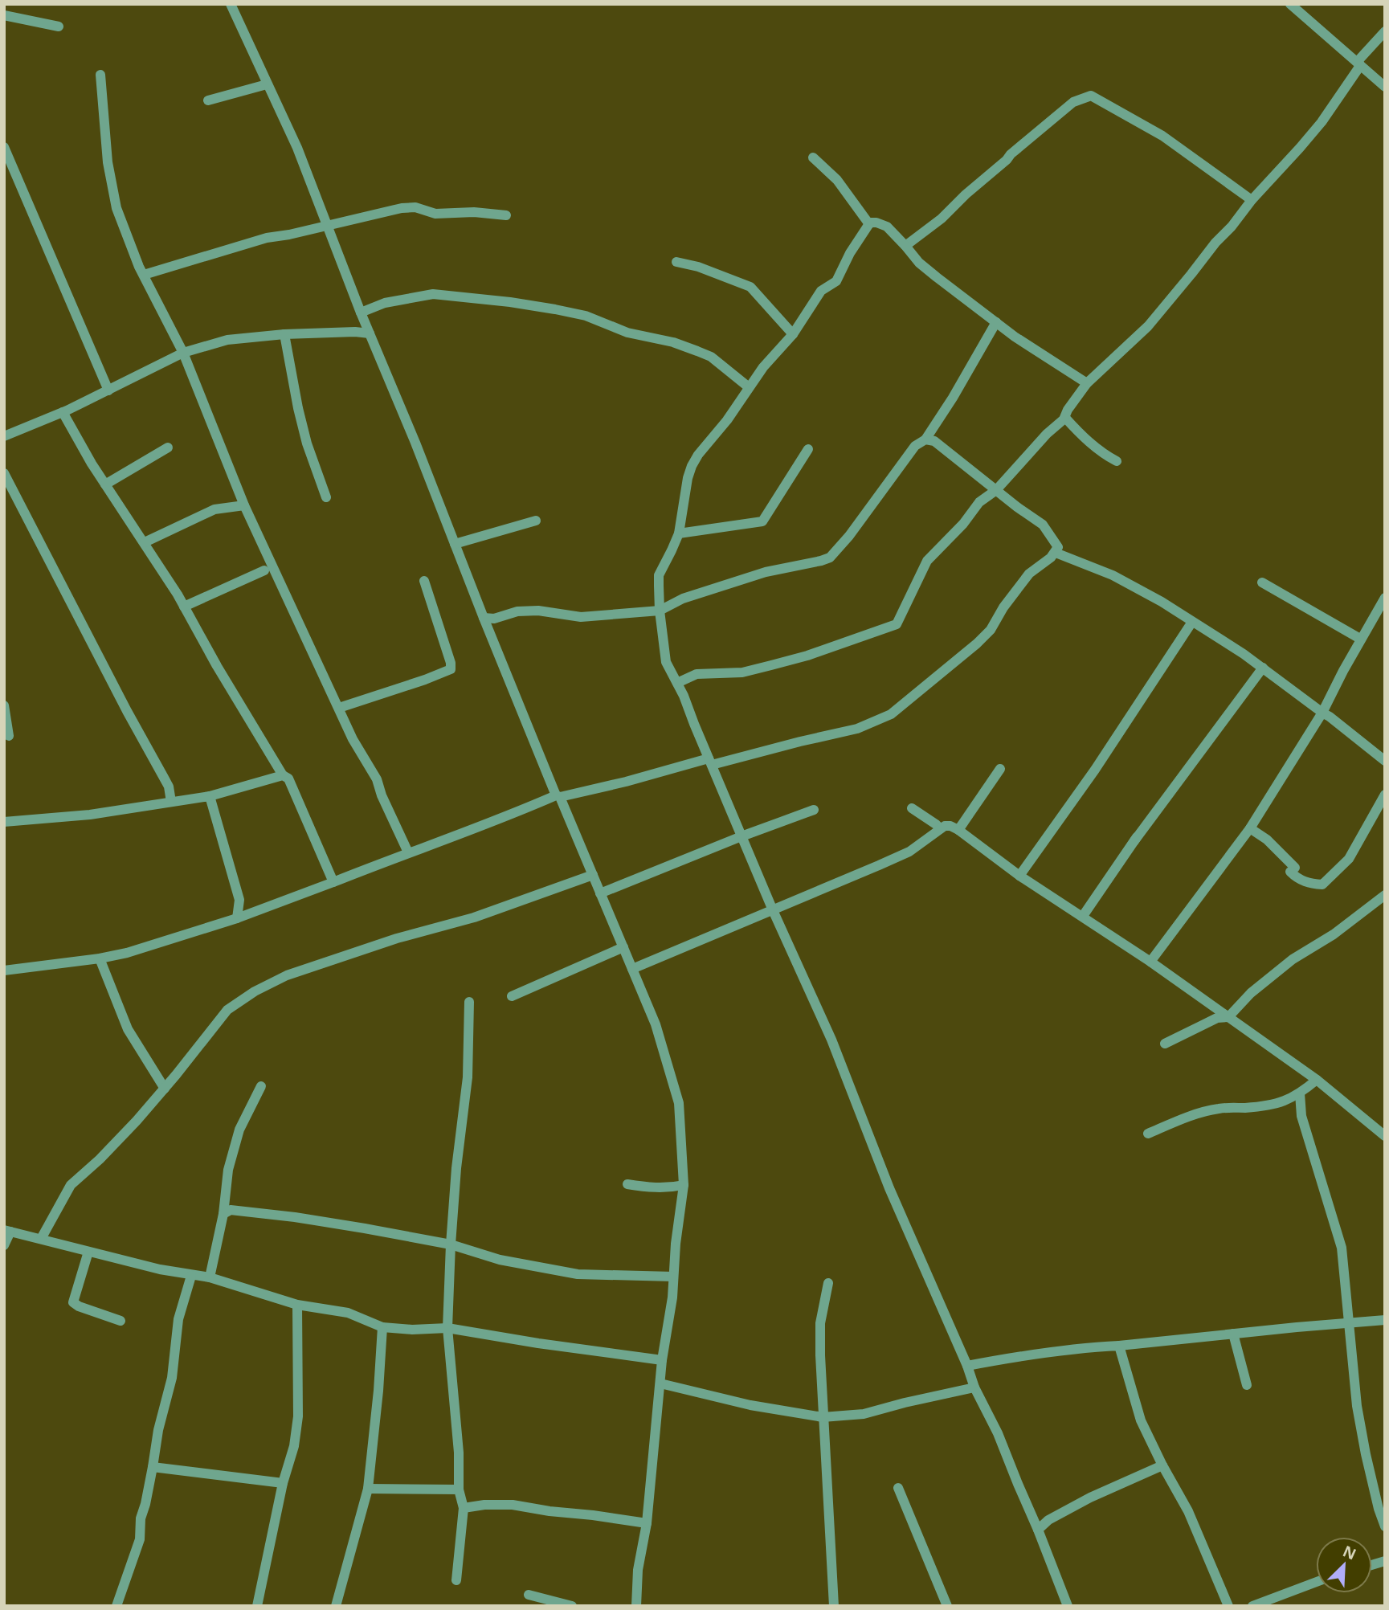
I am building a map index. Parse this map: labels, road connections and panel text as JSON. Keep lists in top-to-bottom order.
{
  "north": "top right"
}
